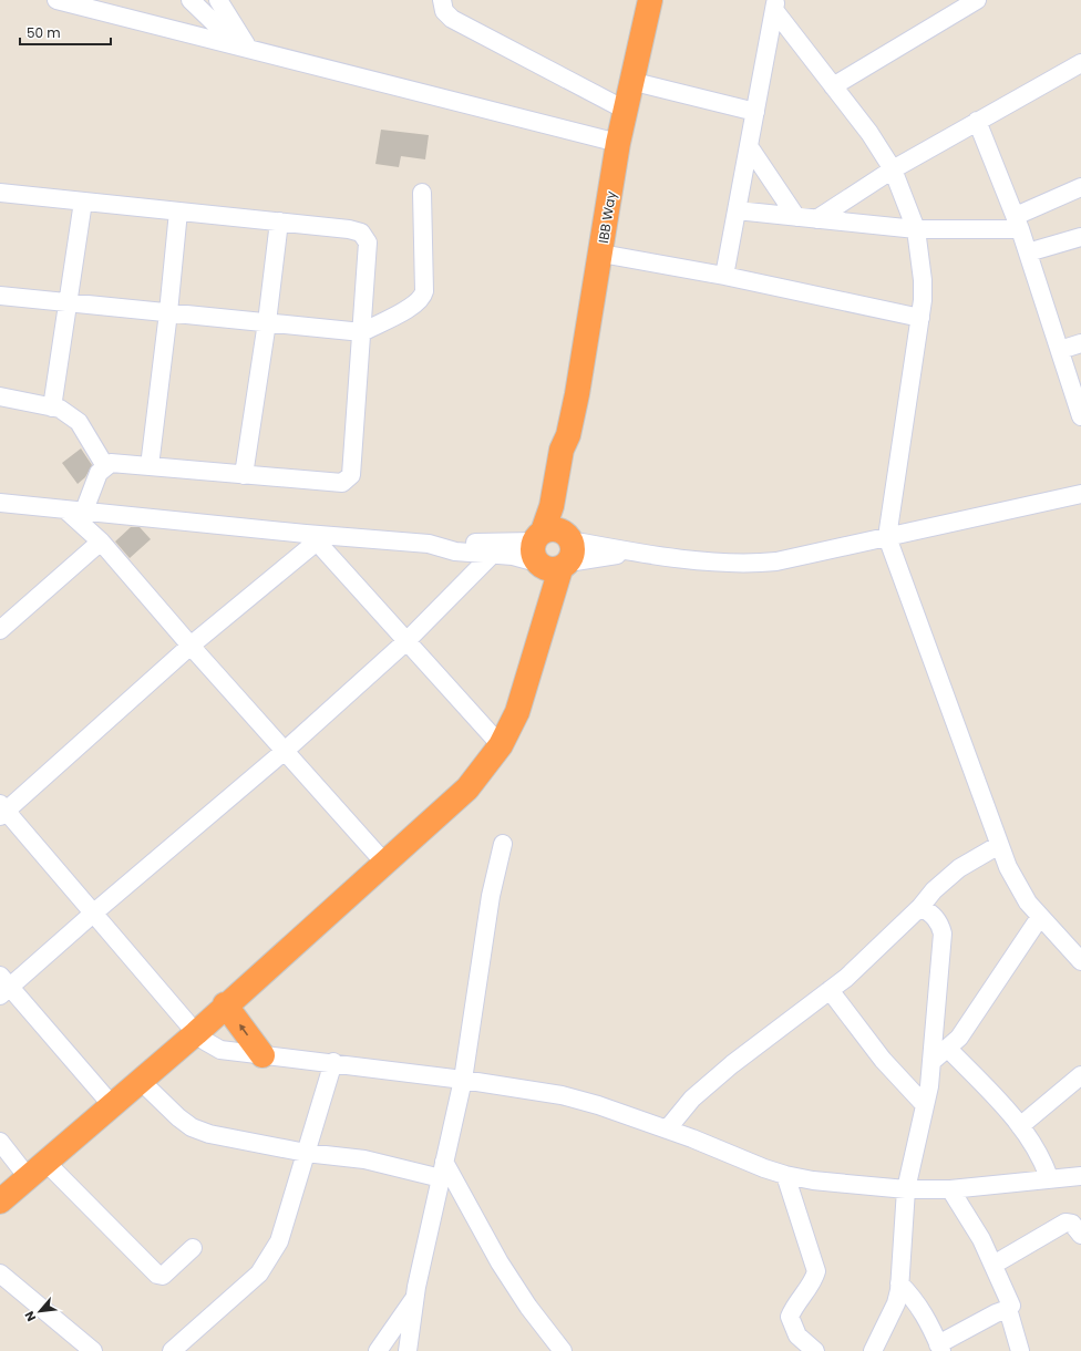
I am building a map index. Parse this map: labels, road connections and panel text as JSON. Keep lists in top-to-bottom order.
{
  "streets": {
    "highway": ["IBB Way"]
  },
  "scale_bar": "50 m",
  "north": "bottom left"
}
